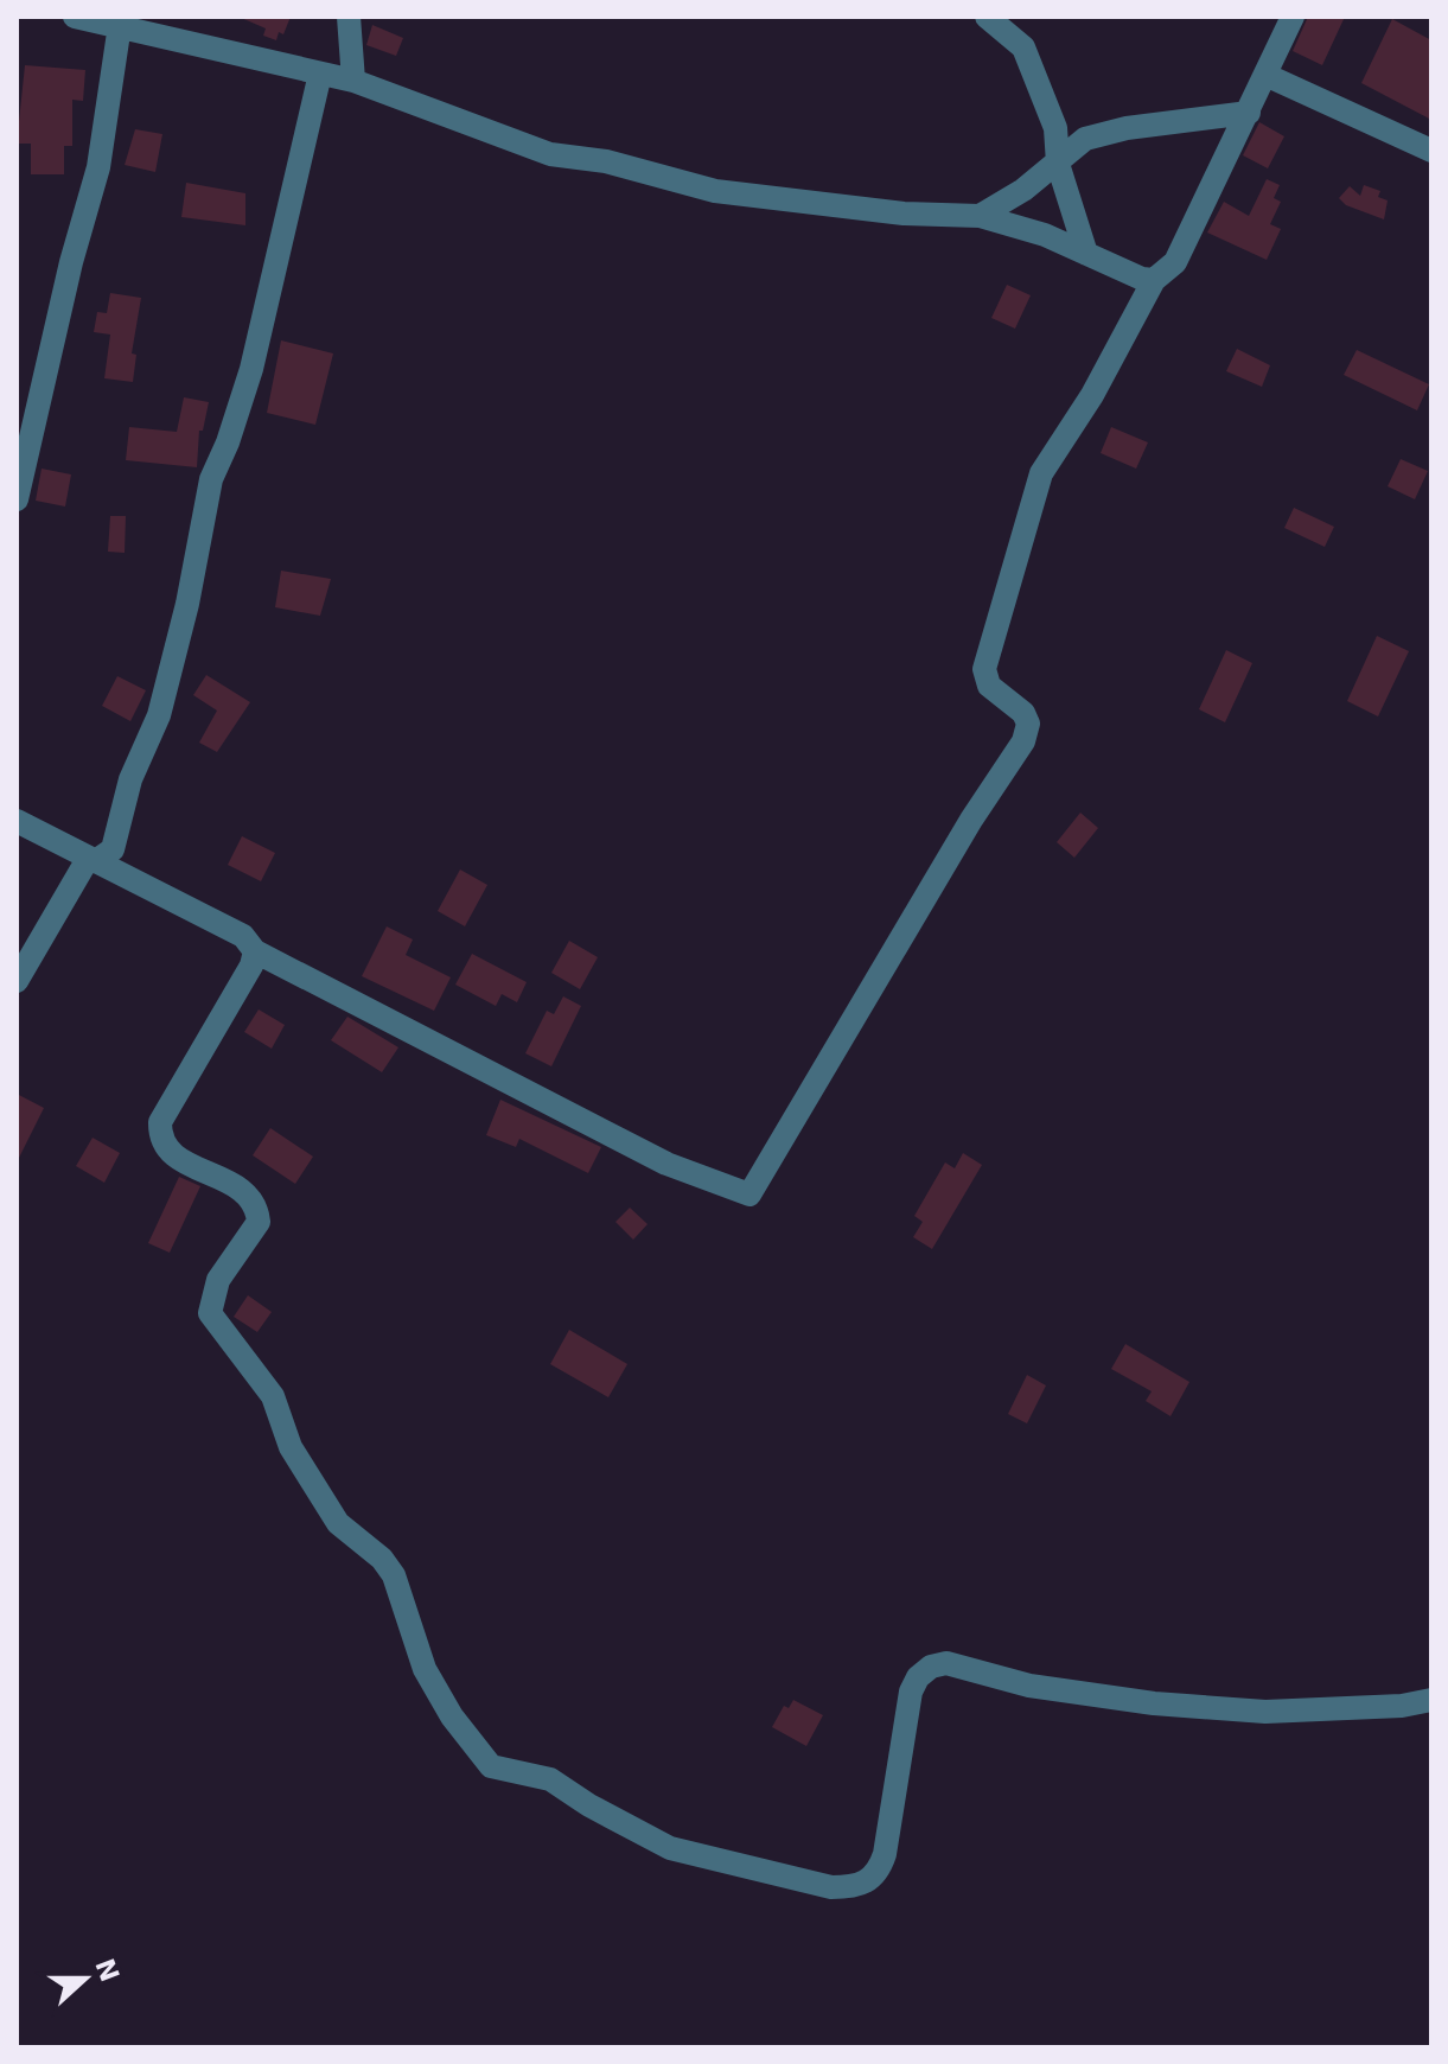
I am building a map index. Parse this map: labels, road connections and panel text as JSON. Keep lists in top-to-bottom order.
{
  "north": "right"
}
